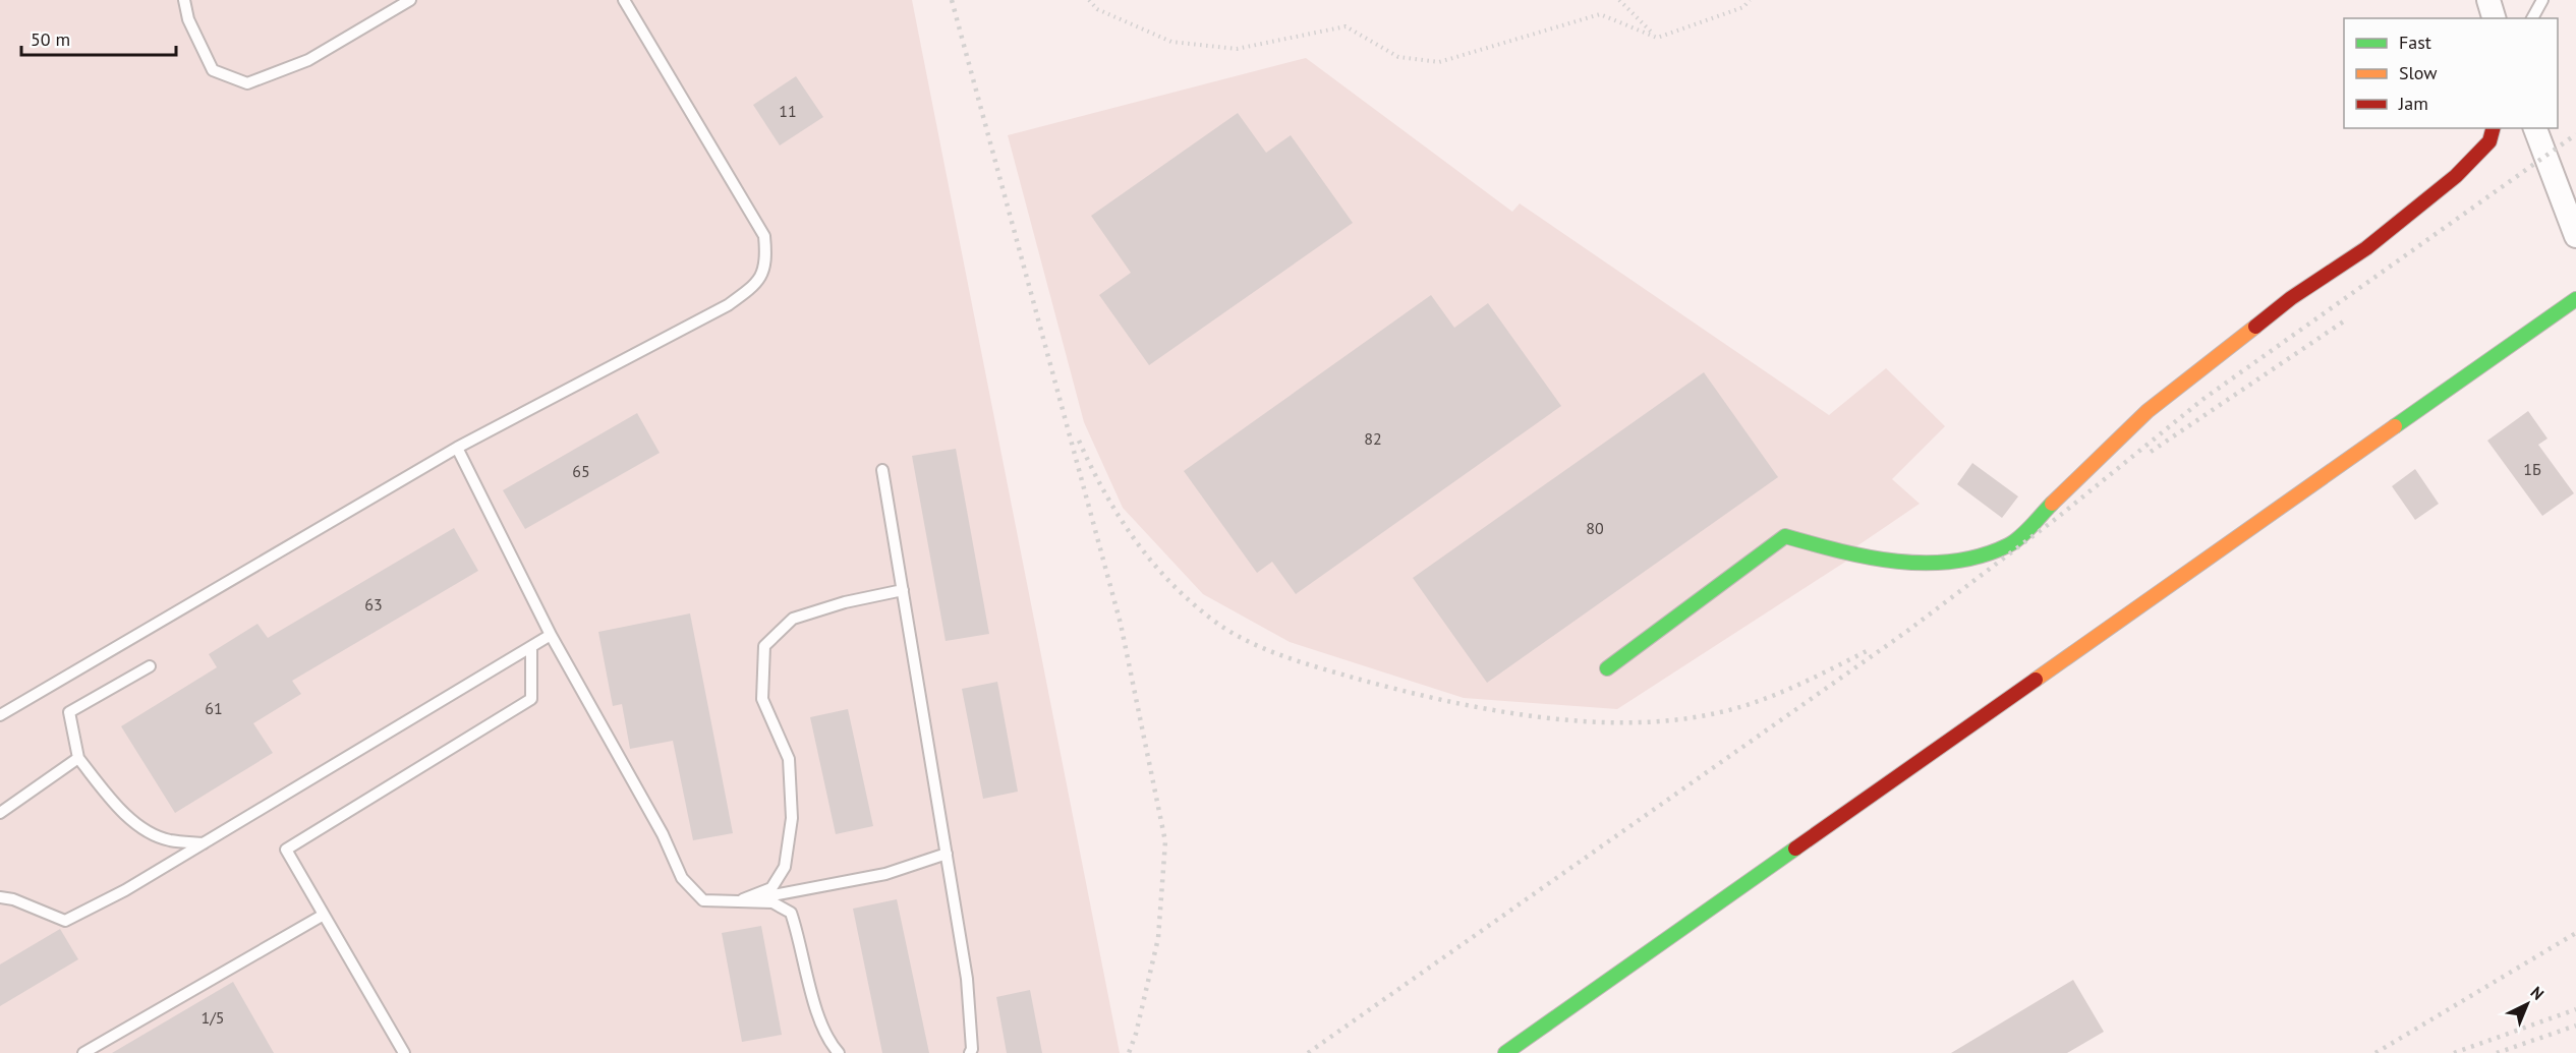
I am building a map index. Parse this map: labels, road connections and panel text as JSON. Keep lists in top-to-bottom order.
{
  "house_numbers": [
    "11",
    "82",
    "1Б",
    "65",
    "80",
    "63",
    "61",
    "1/5"
  ],
  "legend": ["Fast", "Slow", "Jam"],
  "scale_bar": "50 m",
  "north": "top right"
}
